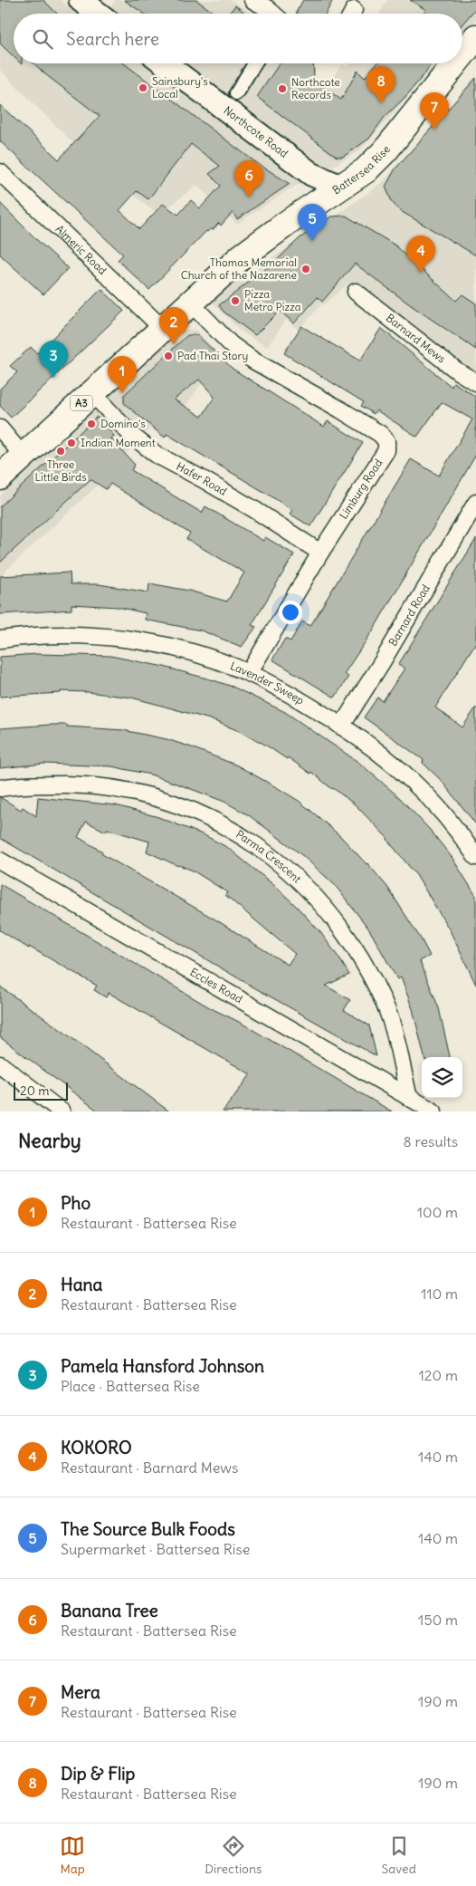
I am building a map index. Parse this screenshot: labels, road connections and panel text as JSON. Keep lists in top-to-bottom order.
{
  "streets": {
    "highway": ["Battersea Rise", "A3"],
    "main road": ["Northcote Road"],
    "street": [
      "Almeric Road",
      "Barnard Mews",
      "Hafer Road",
      "Limburg Road",
      "Barnard Road",
      "Lavender Sweep",
      "Parma Crescent",
      "Eccles Road"
    ]
  },
  "crossings": [
    ["Northcote Road", "Battersea Rise"],
    ["Battersea Rise", "Almeric Road"],
    ["Battersea Rise", "Hafer Road"],
    ["Battersea Rise", "Limburg Road"],
    ["Hafer Road", "Limburg Road"],
    ["Limburg Road", "Lavender Sweep"],
    ["Barnard Road", "Lavender Sweep"],
    ["Parma Crescent", "Eccles Road"]
  ],
  "places": [
    "Sainsbury's Local",
    "Northcote Records",
    "Thomas Memorial Church of the Nazarene",
    "Pizza Metro Pizza",
    "Pad Thai Story",
    "Domino's",
    "Indian Moment",
    "Three Little Birds"
  ],
  "scale_bar": "20 m",
  "page": {
    "search": "Search here",
    "pins": [
      "8",
      "7",
      "6",
      "5",
      "4",
      "2",
      "3",
      "1"
    ],
    "scale": "20 m",
    "heading": ["Nearby", "8 results"],
    "list": [
      {
        "mark": "1",
        "name": "Pho",
        "note": "Restaurant · Battersea Rise",
        "value": "100 m"
      },
      {
        "mark": "2",
        "name": "Hana",
        "note": "Restaurant · Battersea Rise",
        "value": "110 m"
      },
      {
        "mark": "3",
        "name": "Pamela Hansford Johnson",
        "note": "Place · Battersea Rise",
        "value": "120 m"
      },
      {
        "mark": "4",
        "name": "KOKORO",
        "note": "Restaurant · Barnard Mews",
        "value": "140 m"
      },
      {
        "mark": "5",
        "name": "The Source Bulk Foods",
        "note": "Supermarket · Battersea Rise",
        "value": "140 m"
      },
      {
        "mark": "6",
        "name": "Banana Tree",
        "note": "Restaurant · Battersea Rise",
        "value": "150 m"
      },
      {
        "mark": "7",
        "name": "Mera",
        "note": "Restaurant · Battersea Rise",
        "value": "190 m"
      },
      {
        "mark": "8",
        "name": "Dip & Flip",
        "note": "Restaurant · Battersea Rise",
        "value": "190 m"
      }
    ],
    "nav": ["Map", "Directions", "Saved"]
  }
}
